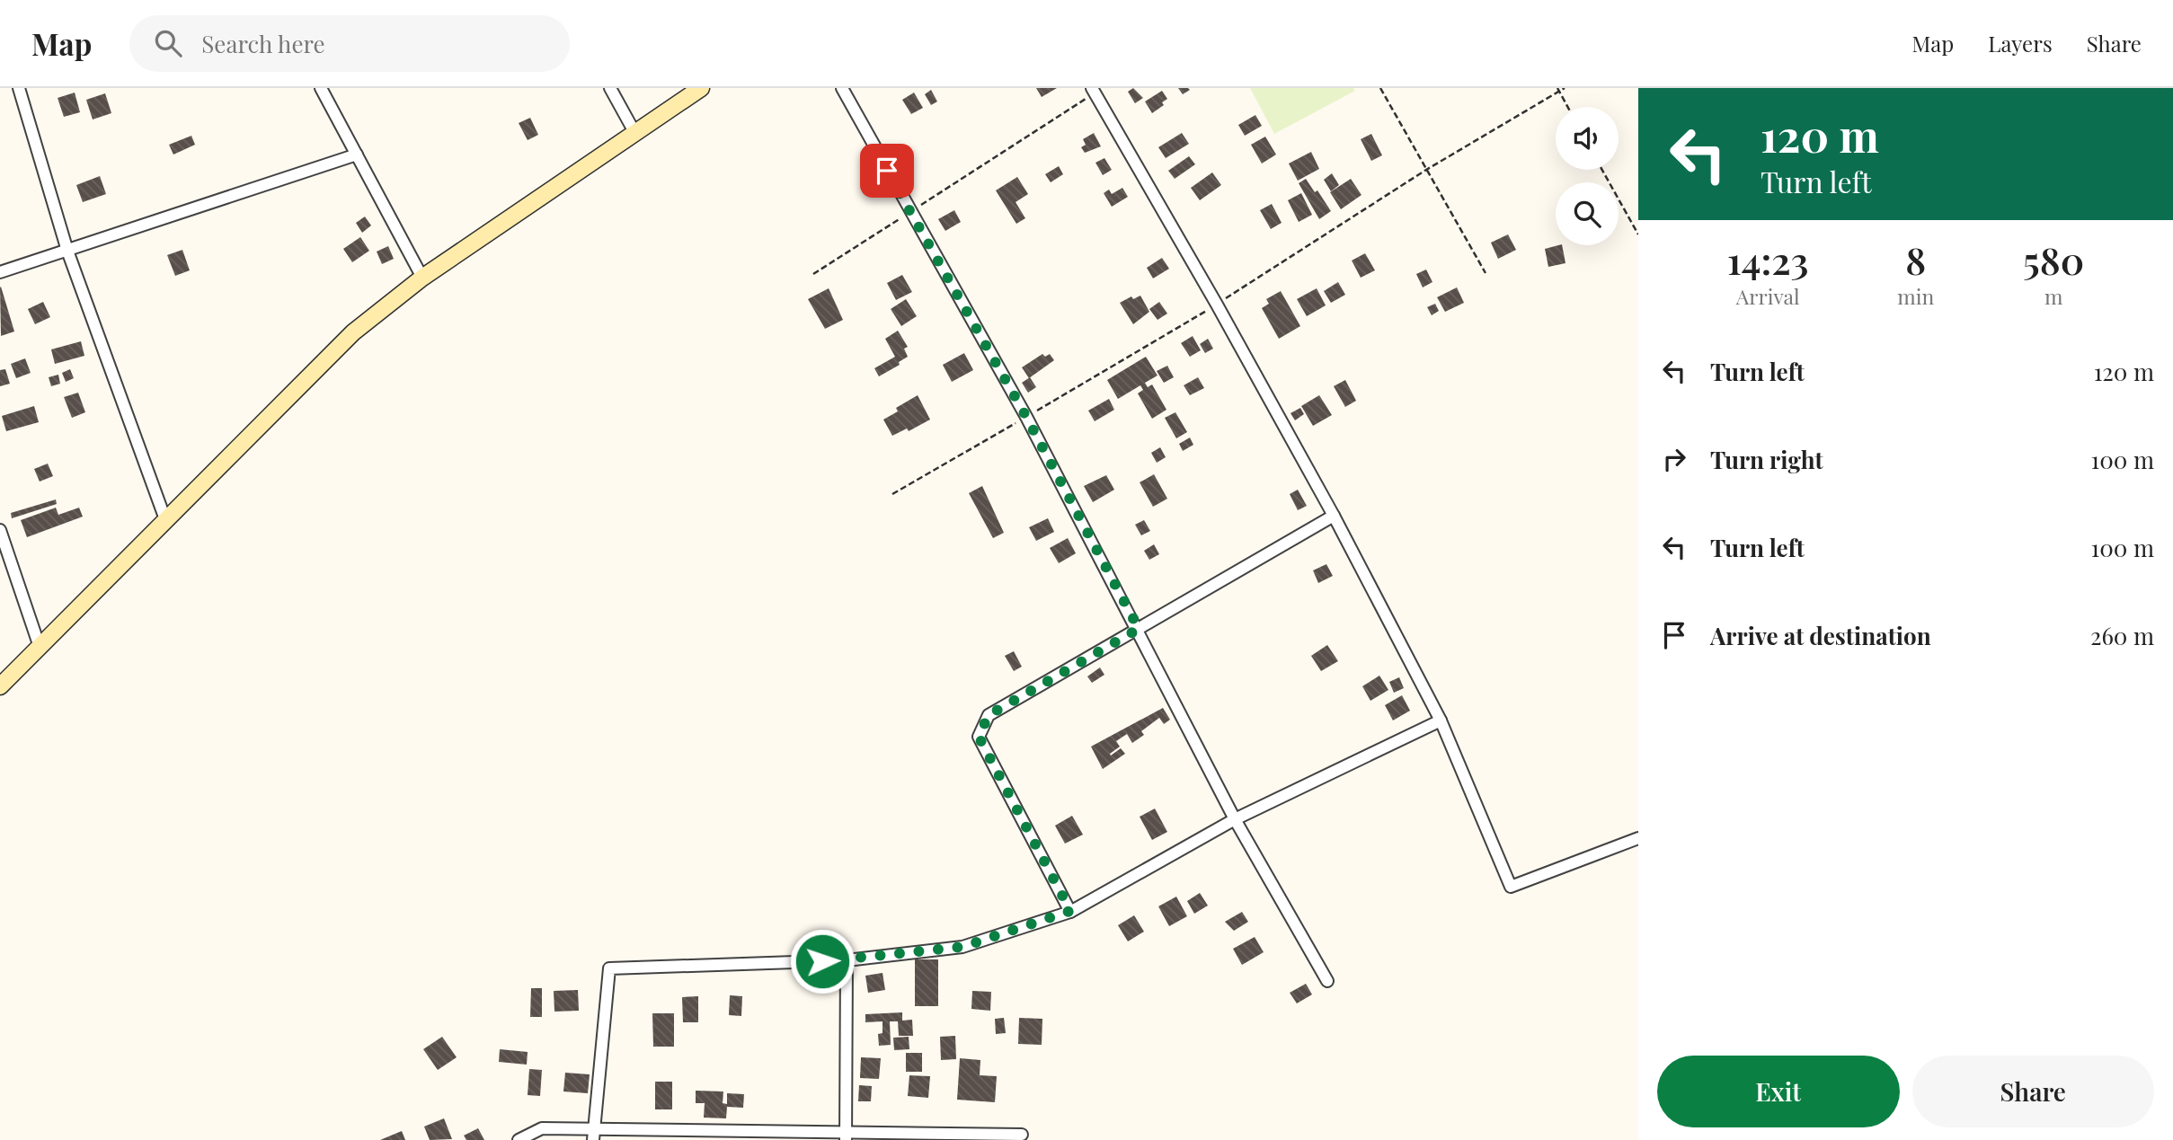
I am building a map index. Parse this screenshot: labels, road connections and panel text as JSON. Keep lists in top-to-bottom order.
{
  "page": {
    "header": "Map",
    "search": "Search here",
    "nav": ["Map", "Layers", "Share"],
    "turn": ["120 m", "Turn left"],
    "eta": [
      "14:23",
      "Arrival",
      "8",
      "min",
      "580",
      "m"
    ],
    "list": [
      {
        "name": "Turn left",
        "value": "120 m"
      },
      {
        "name": "Turn right",
        "value": "100 m"
      },
      {
        "name": "Turn left",
        "value": "100 m"
      },
      {
        "name": "Arrive at destination",
        "value": "260 m"
      }
    ],
    "buttons": ["Exit", "Share"]
  }
}
